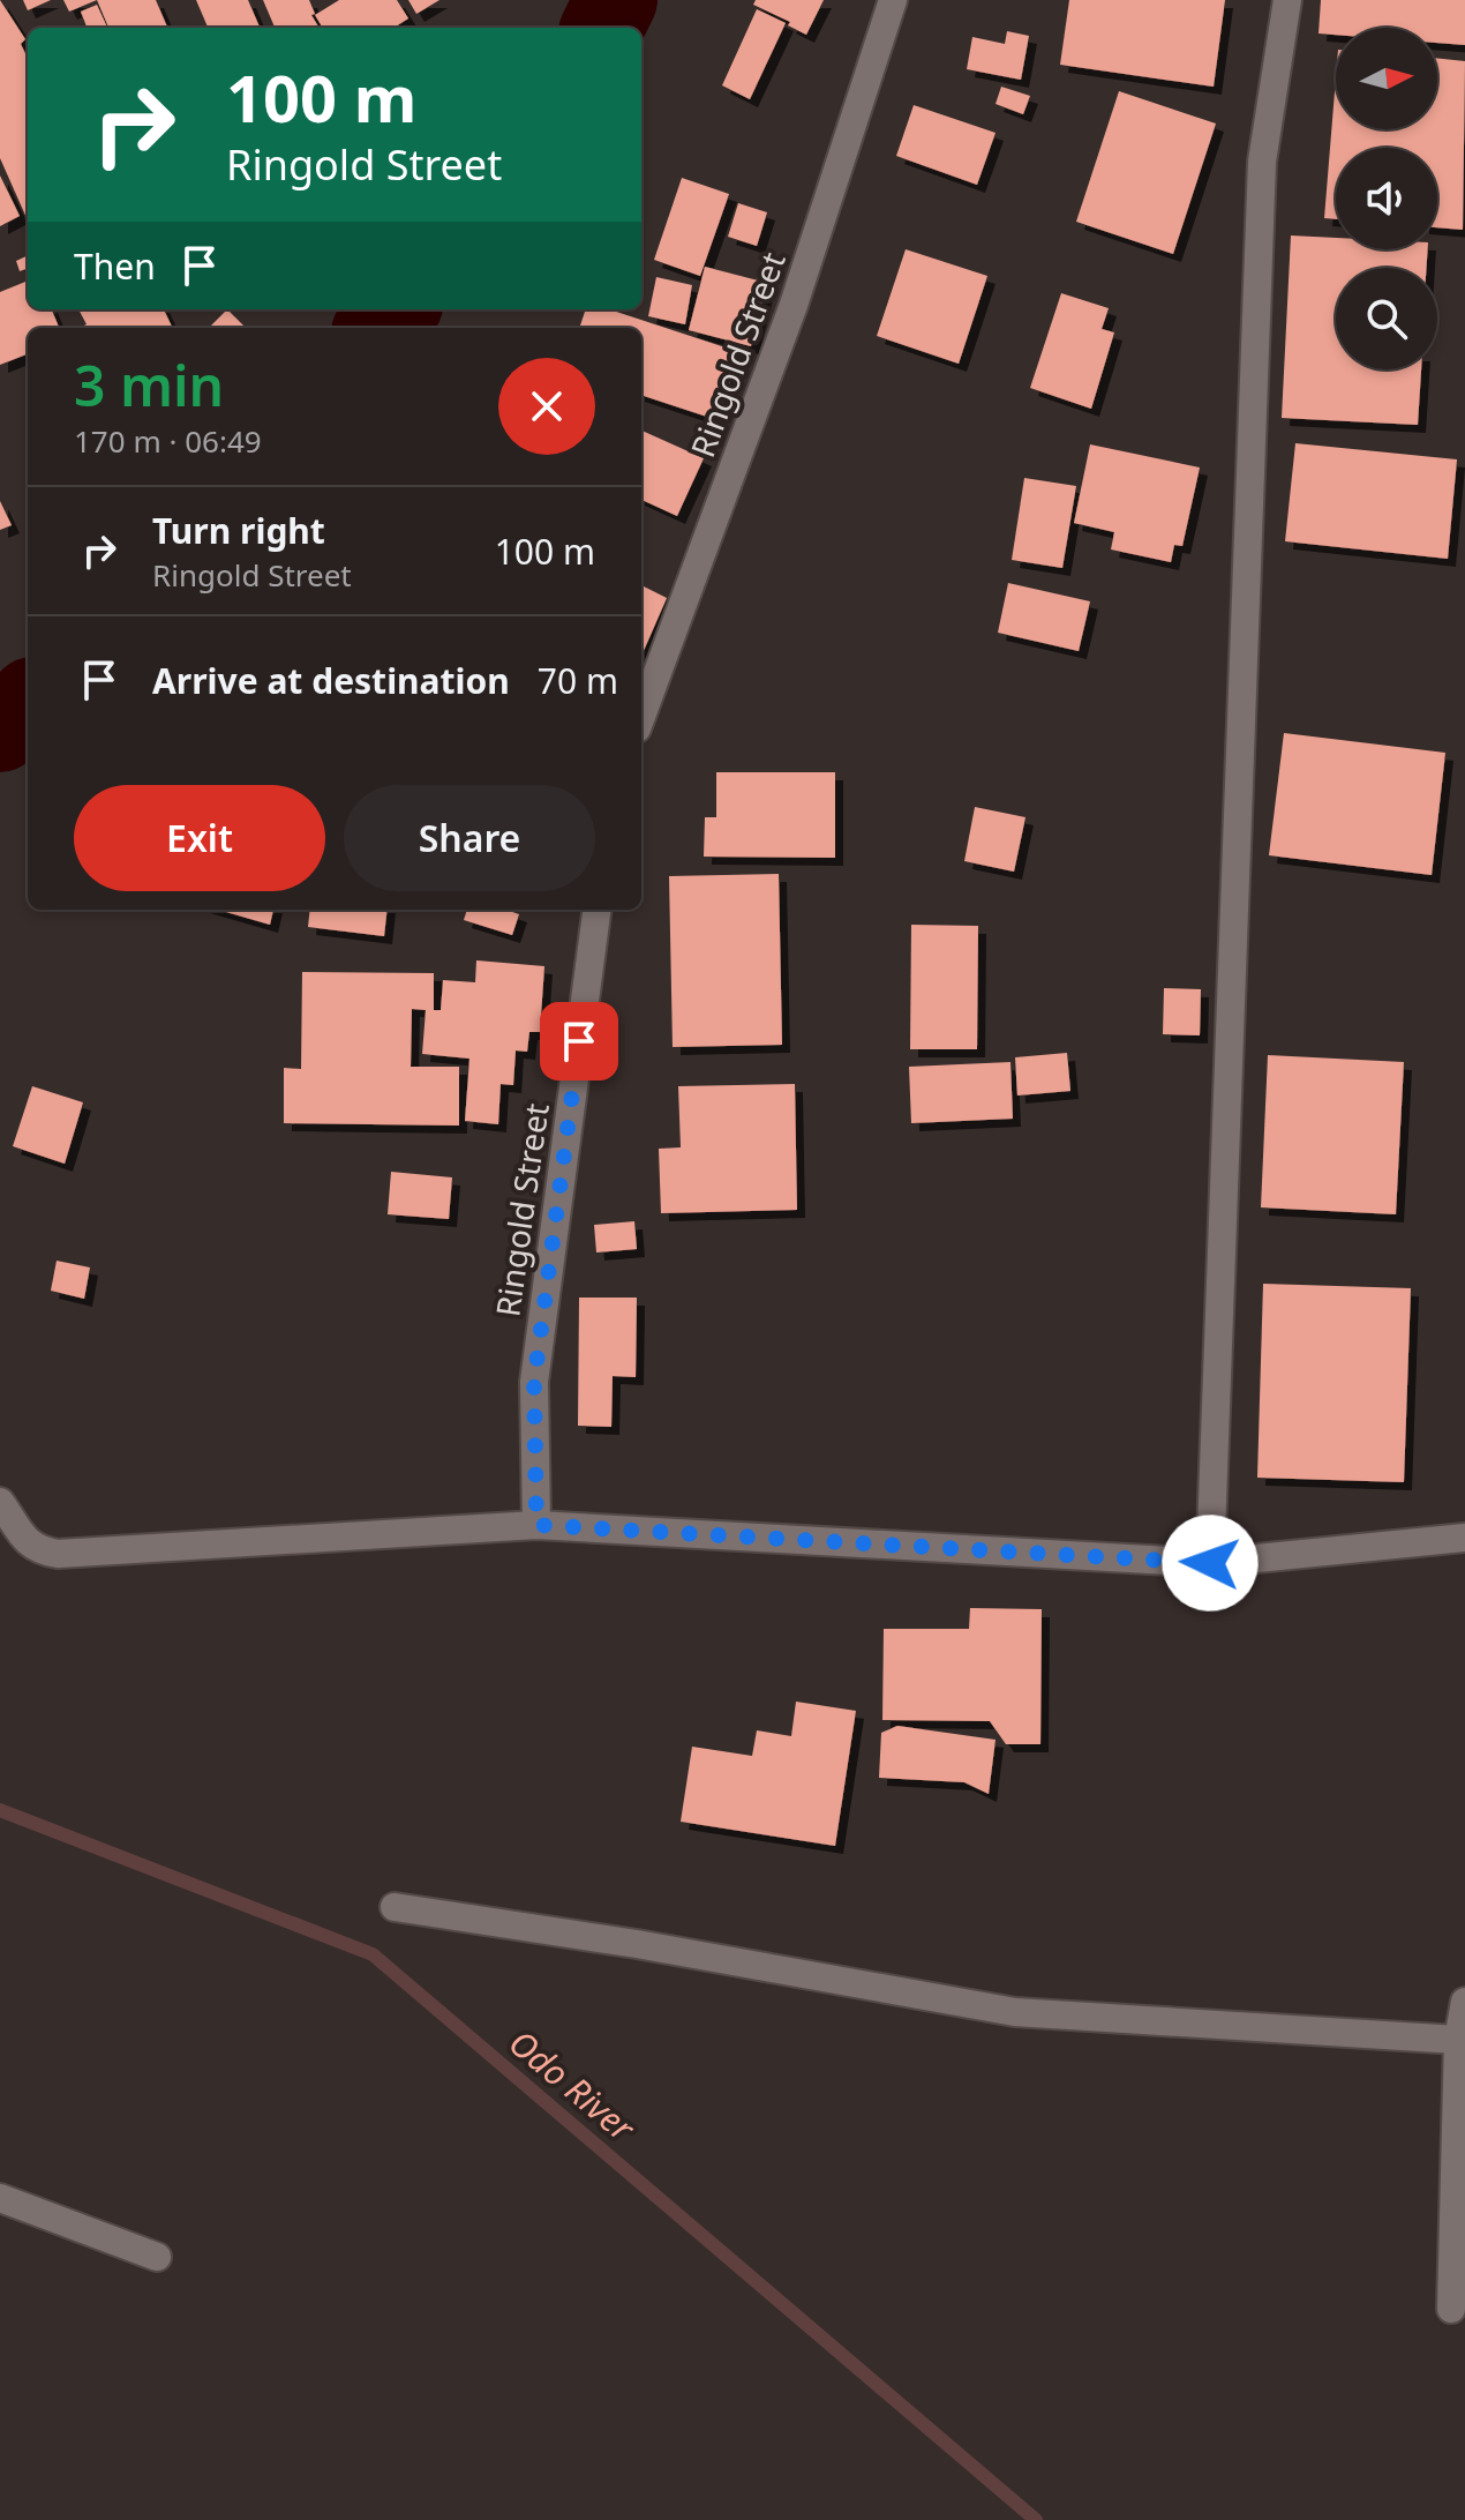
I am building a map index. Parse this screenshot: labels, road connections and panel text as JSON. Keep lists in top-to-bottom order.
{
  "streets": {
    "street": ["Ringold Street"]
  },
  "water": ["Odo River"],
  "north": "right",
  "page": {
    "turn": ["100 m", "Ringold Street"],
    "then": "Then",
    "heading": ["3 min", "170 m · 06:49"],
    "list": [
      {
        "name": "Turn right",
        "note": "Ringold Street",
        "value": "100 m"
      },
      {
        "name": "Arrive at destination",
        "value": "70 m"
      }
    ],
    "buttons": ["Exit", "Share"]
  }
}
